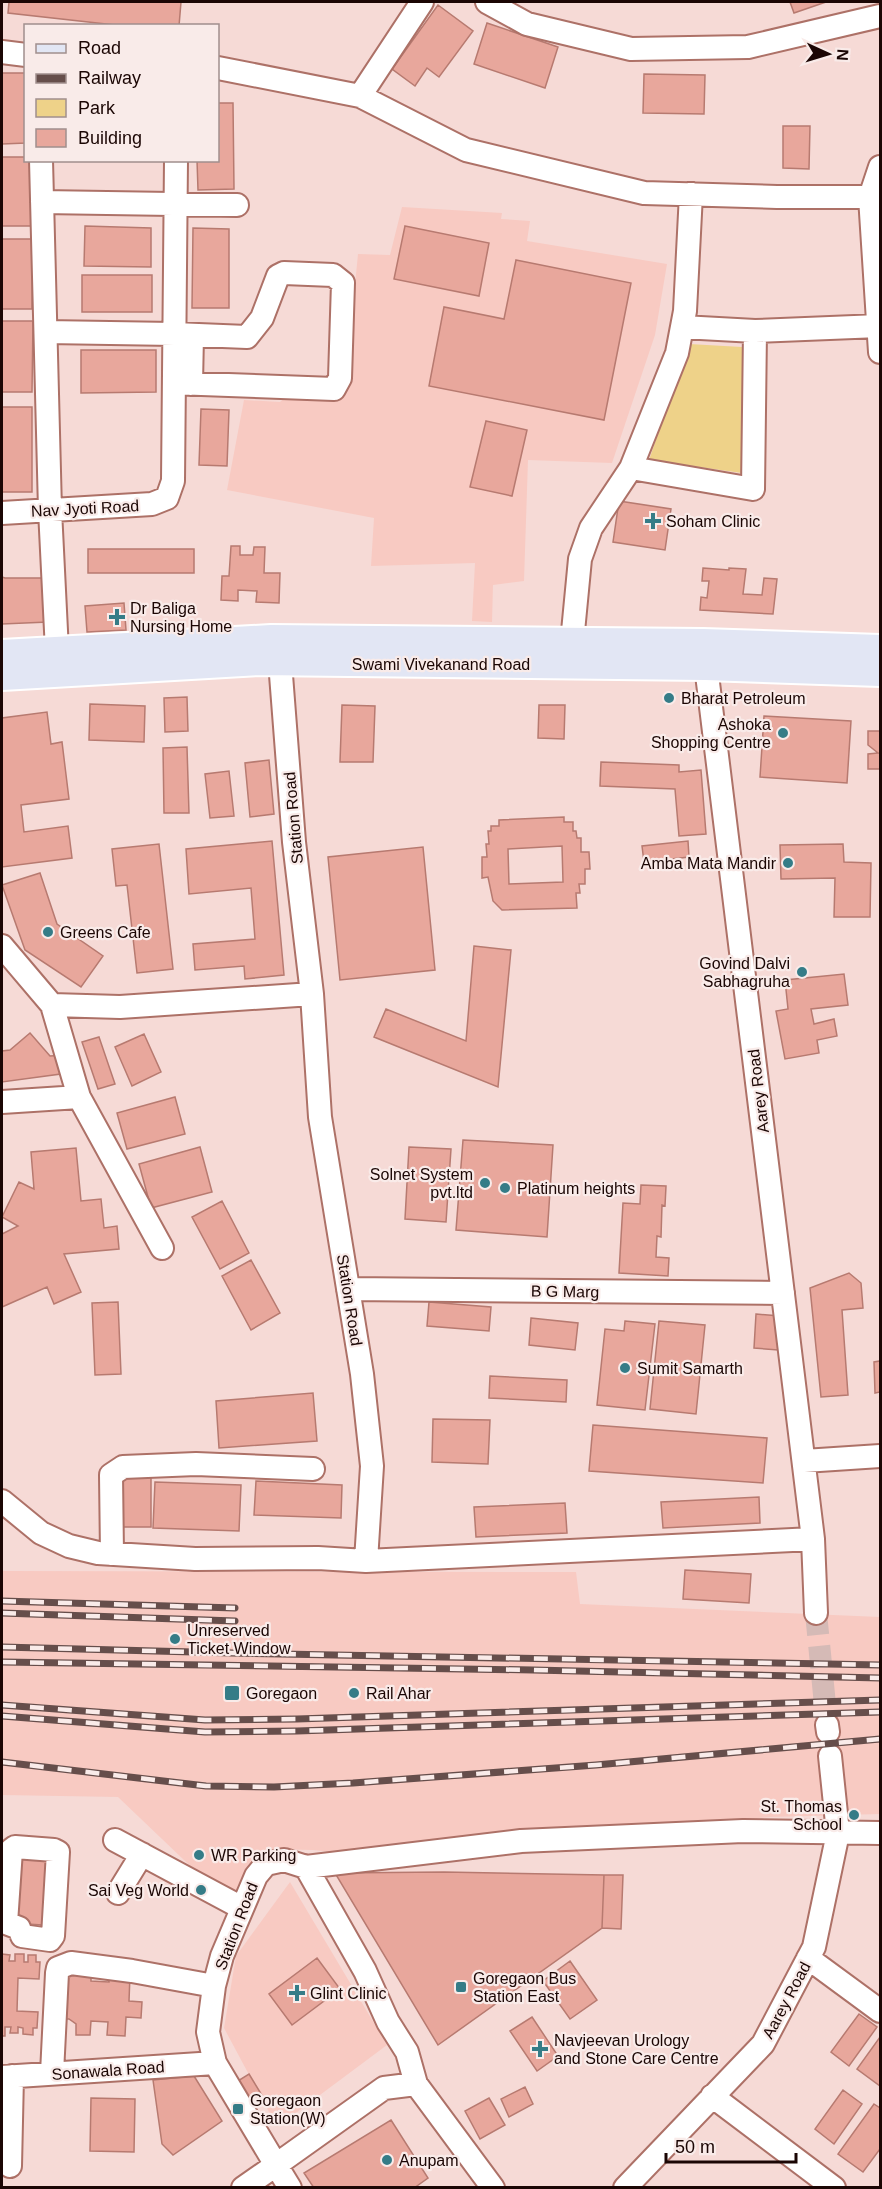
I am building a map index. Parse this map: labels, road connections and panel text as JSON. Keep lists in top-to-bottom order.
{
  "streets": {
    "main road": ["Swami Vivekanand Road"],
    "street": [
      "Nav Jyoti Road",
      "Station Road",
      "Aarey Road",
      "B G Marg",
      "Sonawala Road"
    ]
  },
  "crossings": [
    ["Swami Vivekanand Road", "Station Road"],
    ["Swami Vivekanand Road", "Aarey Road"],
    ["Station Road", "Aarey Road"],
    ["Station Road", "B G Marg"],
    ["Station Road", "Sonawala Road"],
    ["Aarey Road", "B G Marg"]
  ],
  "places": {
    "health": [
      "Soham Clinic",
      "Dr Baliga Nursing Home",
      "Glint Clinic",
      "Navjeevan Urology and Stone Care Centre"
    ],
    "other": [
      "Bharat Petroleum",
      "Ashoka Shopping Centre",
      "Amba Mata Mandir",
      "Greens Cafe",
      "Govind Dalvi Sabhagruha",
      "Solnet System pvt.ltd",
      "Platinum heights",
      "Sumit Samarth",
      "Unreserved Ticket Window",
      "Rail Ahar",
      "St. Thomas School",
      "WR Parking",
      "Sai Veg World",
      "Anupam"
    ],
    "transit": ["Goregaon", "Goregaon Bus Station East", "Goregaon Station(W)"]
  },
  "legend": [
    "Road",
    "Railway",
    "Park",
    "Building"
  ],
  "scale_bar": "50 m",
  "north": "right"
}
